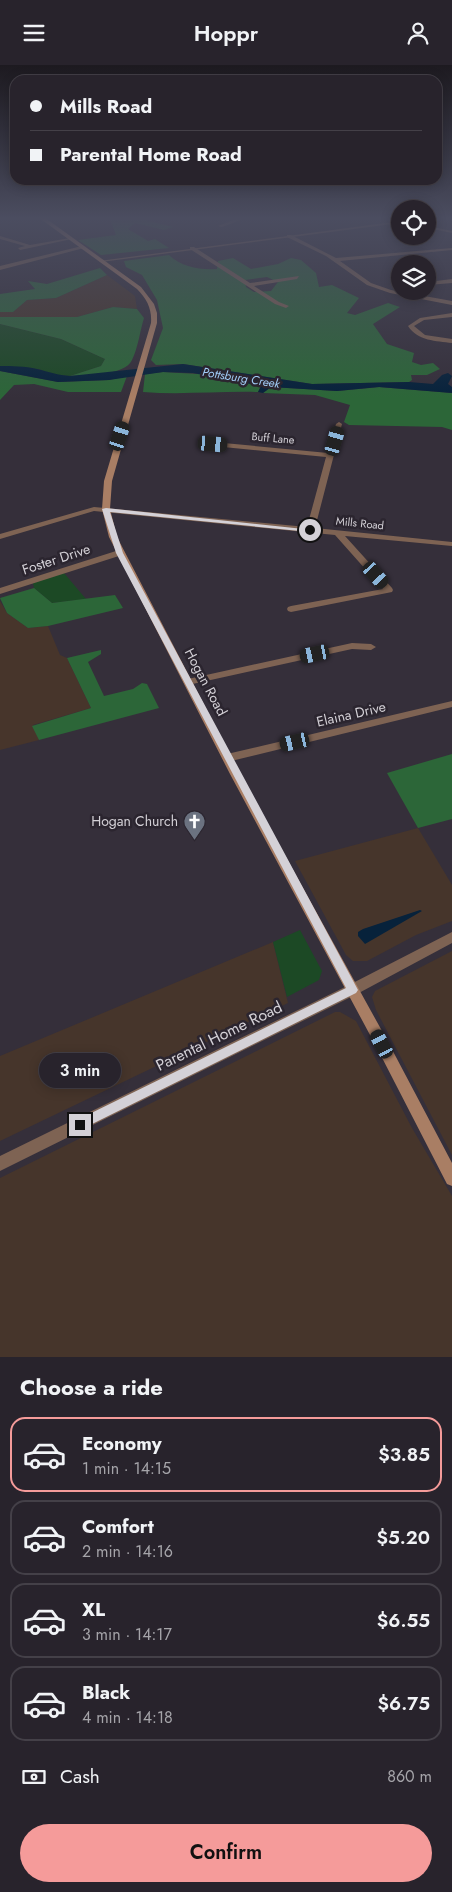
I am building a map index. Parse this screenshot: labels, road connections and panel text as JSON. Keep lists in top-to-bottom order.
{
  "streets": {
    "main road": ["Hogan Road"],
    "street": [
      "Buff Lane",
      "Mills Road",
      "Foster Drive",
      "Elaina Drive",
      "Parental Home Road"
    ]
  },
  "crossings": [
    ["Mills Road", "Hogan Road"],
    ["Foster Drive", "Hogan Road"],
    ["Hogan Road", "Elaina Drive"],
    ["Hogan Road", "Parental Home Road"]
  ],
  "water": ["Pottsburg Creek"],
  "places": {
    "church": ["Hogan Church"]
  },
  "page": {
    "header": "Hoppr",
    "banner": ["Mills Road", "Parental Home Road"],
    "bubble": "3 min",
    "heading": "Choose a ride",
    "list": [
      {
        "name": "Economy",
        "note": "1 min · 14:15",
        "value": "$3.85"
      },
      {
        "name": "Comfort",
        "note": "2 min · 14:16",
        "value": "$5.20"
      },
      {
        "name": "XL",
        "note": "3 min · 14:17",
        "value": "$6.55"
      },
      {
        "name": "Black",
        "note": "4 min · 14:18",
        "value": "$6.75"
      }
    ],
    "pay": ["Cash", "860 m"],
    "buttons": "Confirm"
  }
}
